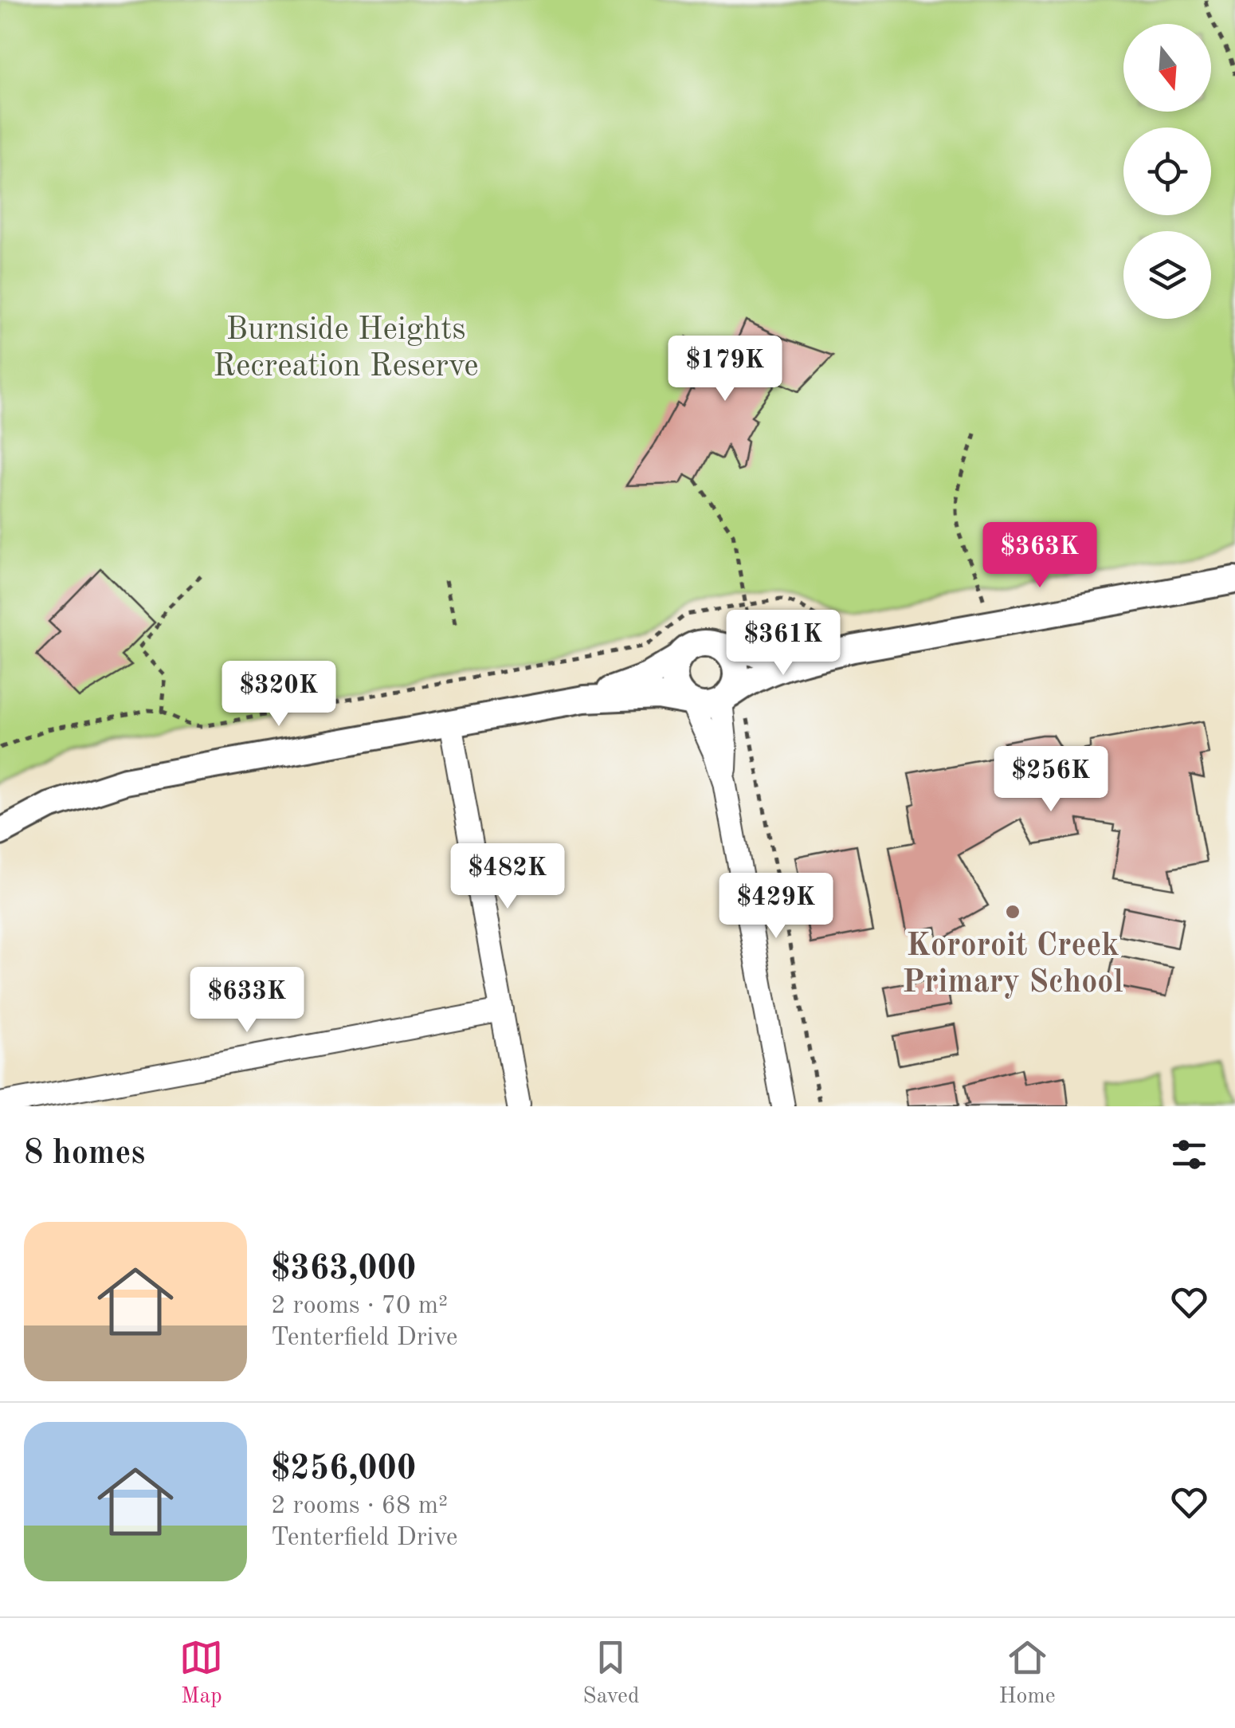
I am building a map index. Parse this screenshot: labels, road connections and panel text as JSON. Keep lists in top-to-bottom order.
{
  "parks": ["Burnside Heights Recreation Reserve"],
  "places": ["Kororoit Creek Primary School"],
  "north": "bottom",
  "page": {
    "price": [
      "$179K",
      "$363K",
      "$361K",
      "$320K",
      "$256K",
      "$482K",
      "$429K",
      "$633K"
    ],
    "heading": "8 homes",
    "list": [
      {
        "name": "$363,000",
        "note": "2 rooms · 70 m² · Tenterfield Drive"
      },
      {
        "name": "$256,000",
        "note": "2 rooms · 68 m² · Tenterfield Drive"
      }
    ],
    "tabs": ["Map", "Saved", "Home"]
  }
}
